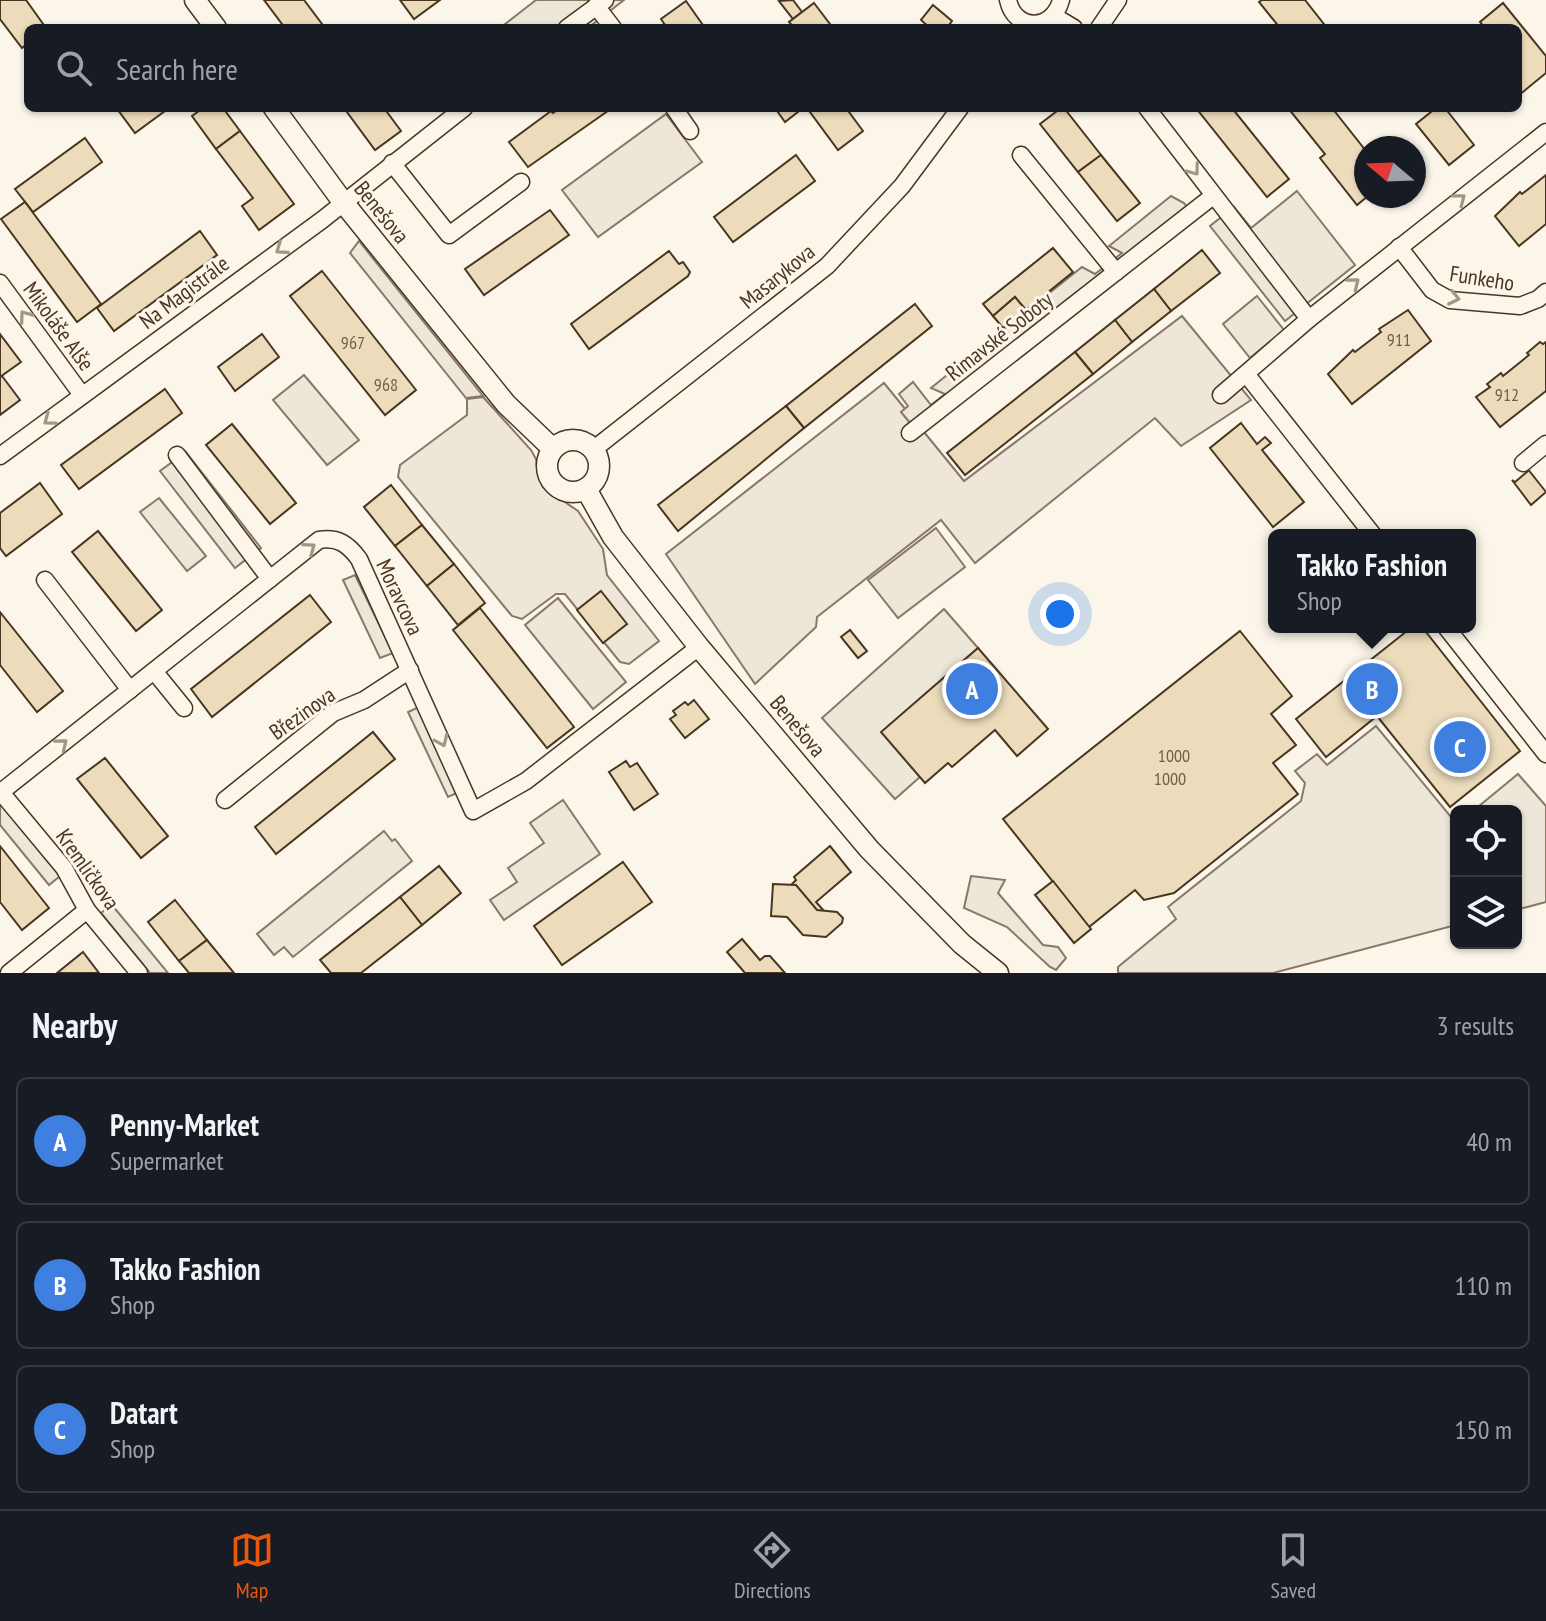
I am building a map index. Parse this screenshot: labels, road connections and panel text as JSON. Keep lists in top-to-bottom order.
{
  "streets": {
    "street": [
      "Benešova",
      "Masarykova",
      "Funkeho",
      "Na Magistrále",
      "Mikoláše Alše",
      "Rimavské Soboty",
      "Moravcova",
      "Březinova",
      "Kremličkova"
    ]
  },
  "crossings": [
    ["Benešova", "Masarykova"],
    ["Benešova", "Na Magistrále"],
    ["Benešova", "Moravcova"],
    ["Na Magistrále", "Mikoláše Alše"],
    ["Moravcova", "Březinova"],
    ["Moravcova", "Kremličkova"]
  ],
  "one_way": ["Funkeho", "Na Magistrále", "Mikoláše Alše"],
  "house_numbers": [
    "911",
    "967",
    "968",
    "912",
    "1000",
    "1000"
  ],
  "north": "left",
  "page": {
    "search": "Search here",
    "popup": ["Takko Fashion", "Shop"],
    "pins": ["A", "B", "C"],
    "heading": ["Nearby", "3 results"],
    "list": [
      {
        "mark": "A",
        "name": "Penny-Market",
        "note": "Supermarket",
        "value": "40 m"
      },
      {
        "mark": "B",
        "name": "Takko Fashion",
        "note": "Shop",
        "value": "110 m"
      },
      {
        "mark": "C",
        "name": "Datart",
        "note": "Shop",
        "value": "150 m"
      }
    ],
    "nav": ["Map", "Directions", "Saved"]
  }
}
